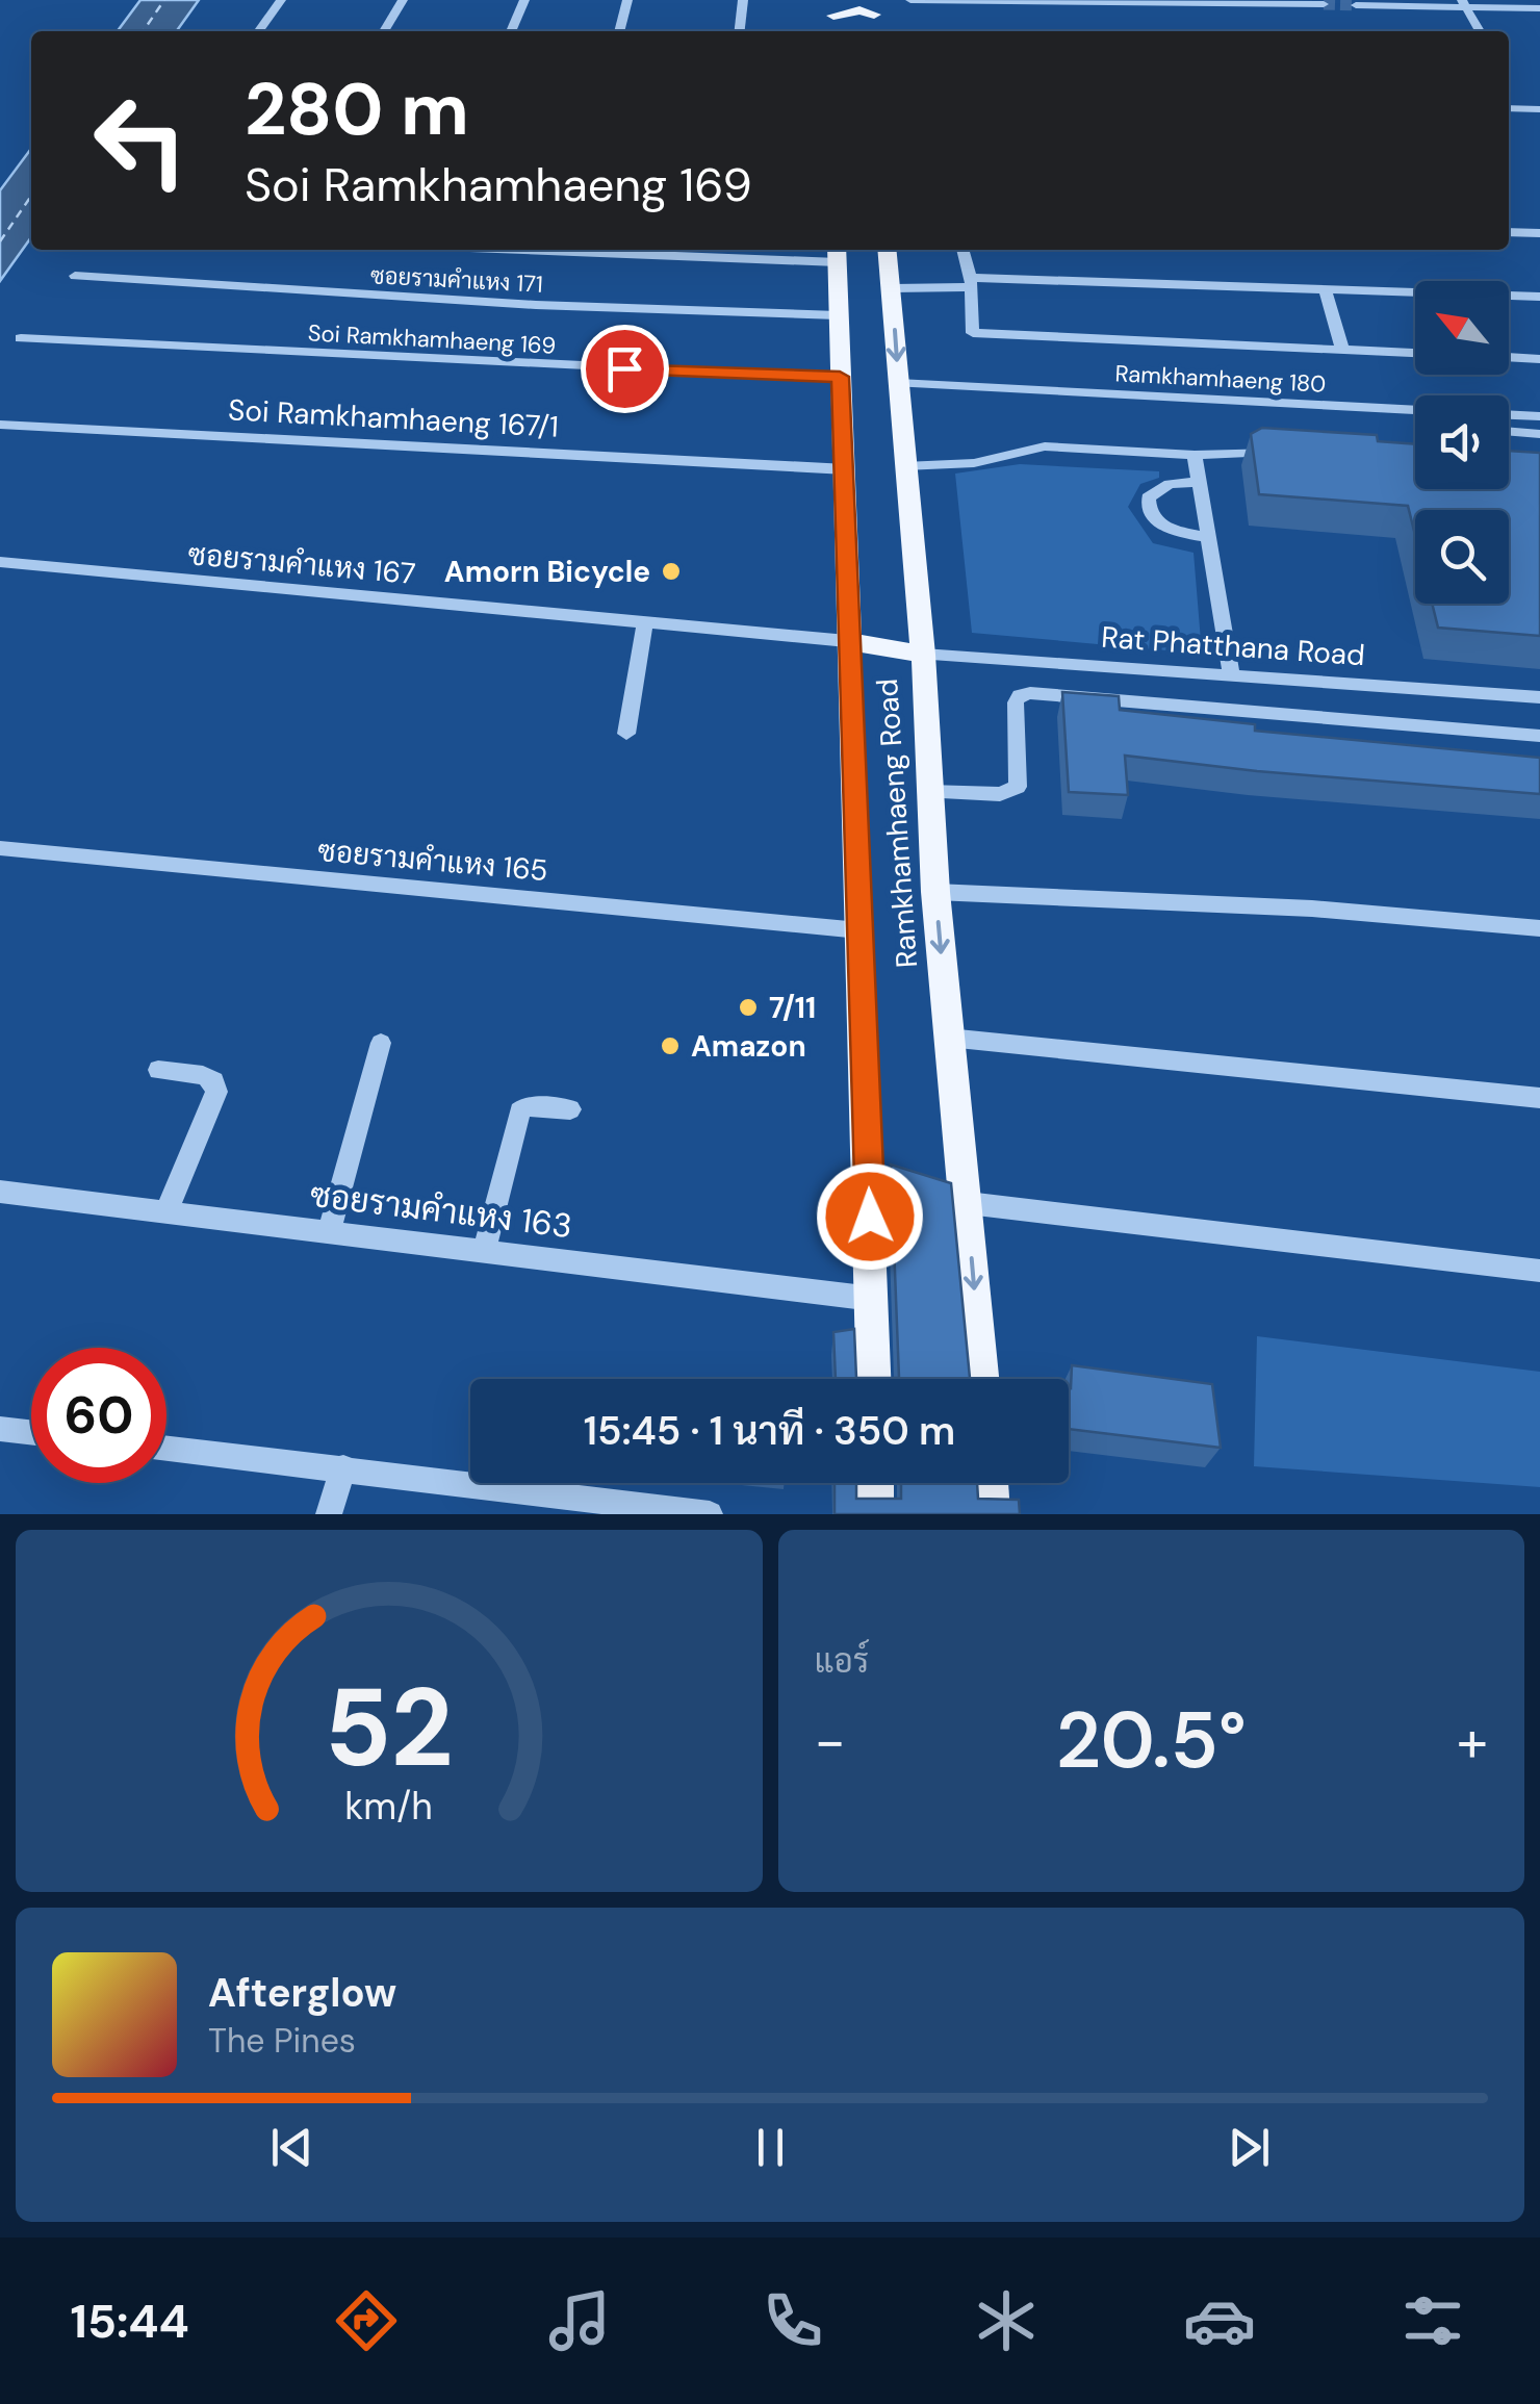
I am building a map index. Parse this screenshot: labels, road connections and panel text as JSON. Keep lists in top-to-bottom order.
{
  "streets": {
    "main road": ["Ramkhamhaeng Road"],
    "street": [
      "ซอยรามคำแหง 171",
      "Soi Ramkhamhaeng 169",
      "Ramkhamhaeng 180",
      "Soi Ramkhamhaeng 167/1",
      "ซอยรามคำแหง 167",
      "Rat Phatthana Road",
      "ซอยรามคำแหง 165",
      "ซอยรามคำแหง 163"
    ]
  },
  "crossings": [
    ["ซอยรามคำแหง 171", "Ramkhamhaeng Road"],
    ["Soi Ramkhamhaeng 169", "Ramkhamhaeng Road"],
    ["Ramkhamhaeng 180", "Ramkhamhaeng Road"],
    ["Soi Ramkhamhaeng 167/1", "Ramkhamhaeng Road"],
    ["ซอยรามคำแหง 167", "Ramkhamhaeng Road"],
    ["Rat Phatthana Road", "Ramkhamhaeng Road"],
    ["Ramkhamhaeng Road", "ซอยรามคำแหง 165"],
    ["Ramkhamhaeng Road", "ซอยรามคำแหง 163"]
  ],
  "places": ["Amorn Bicycle", "7/11", "Amazon"],
  "north": "top left",
  "page": {
    "turn": ["280 m", "Soi Ramkhamhaeng 169"],
    "limit": "60",
    "trip": "15:45 · 1 นาที · 350 m",
    "tile": "แอร์",
    "heat": ["−", "20.5°", "+"],
    "song": ["Afterglow", "The Pines"],
    "tabs": "15:44",
    "gauge": ["52", "km/h"]
  }
}
